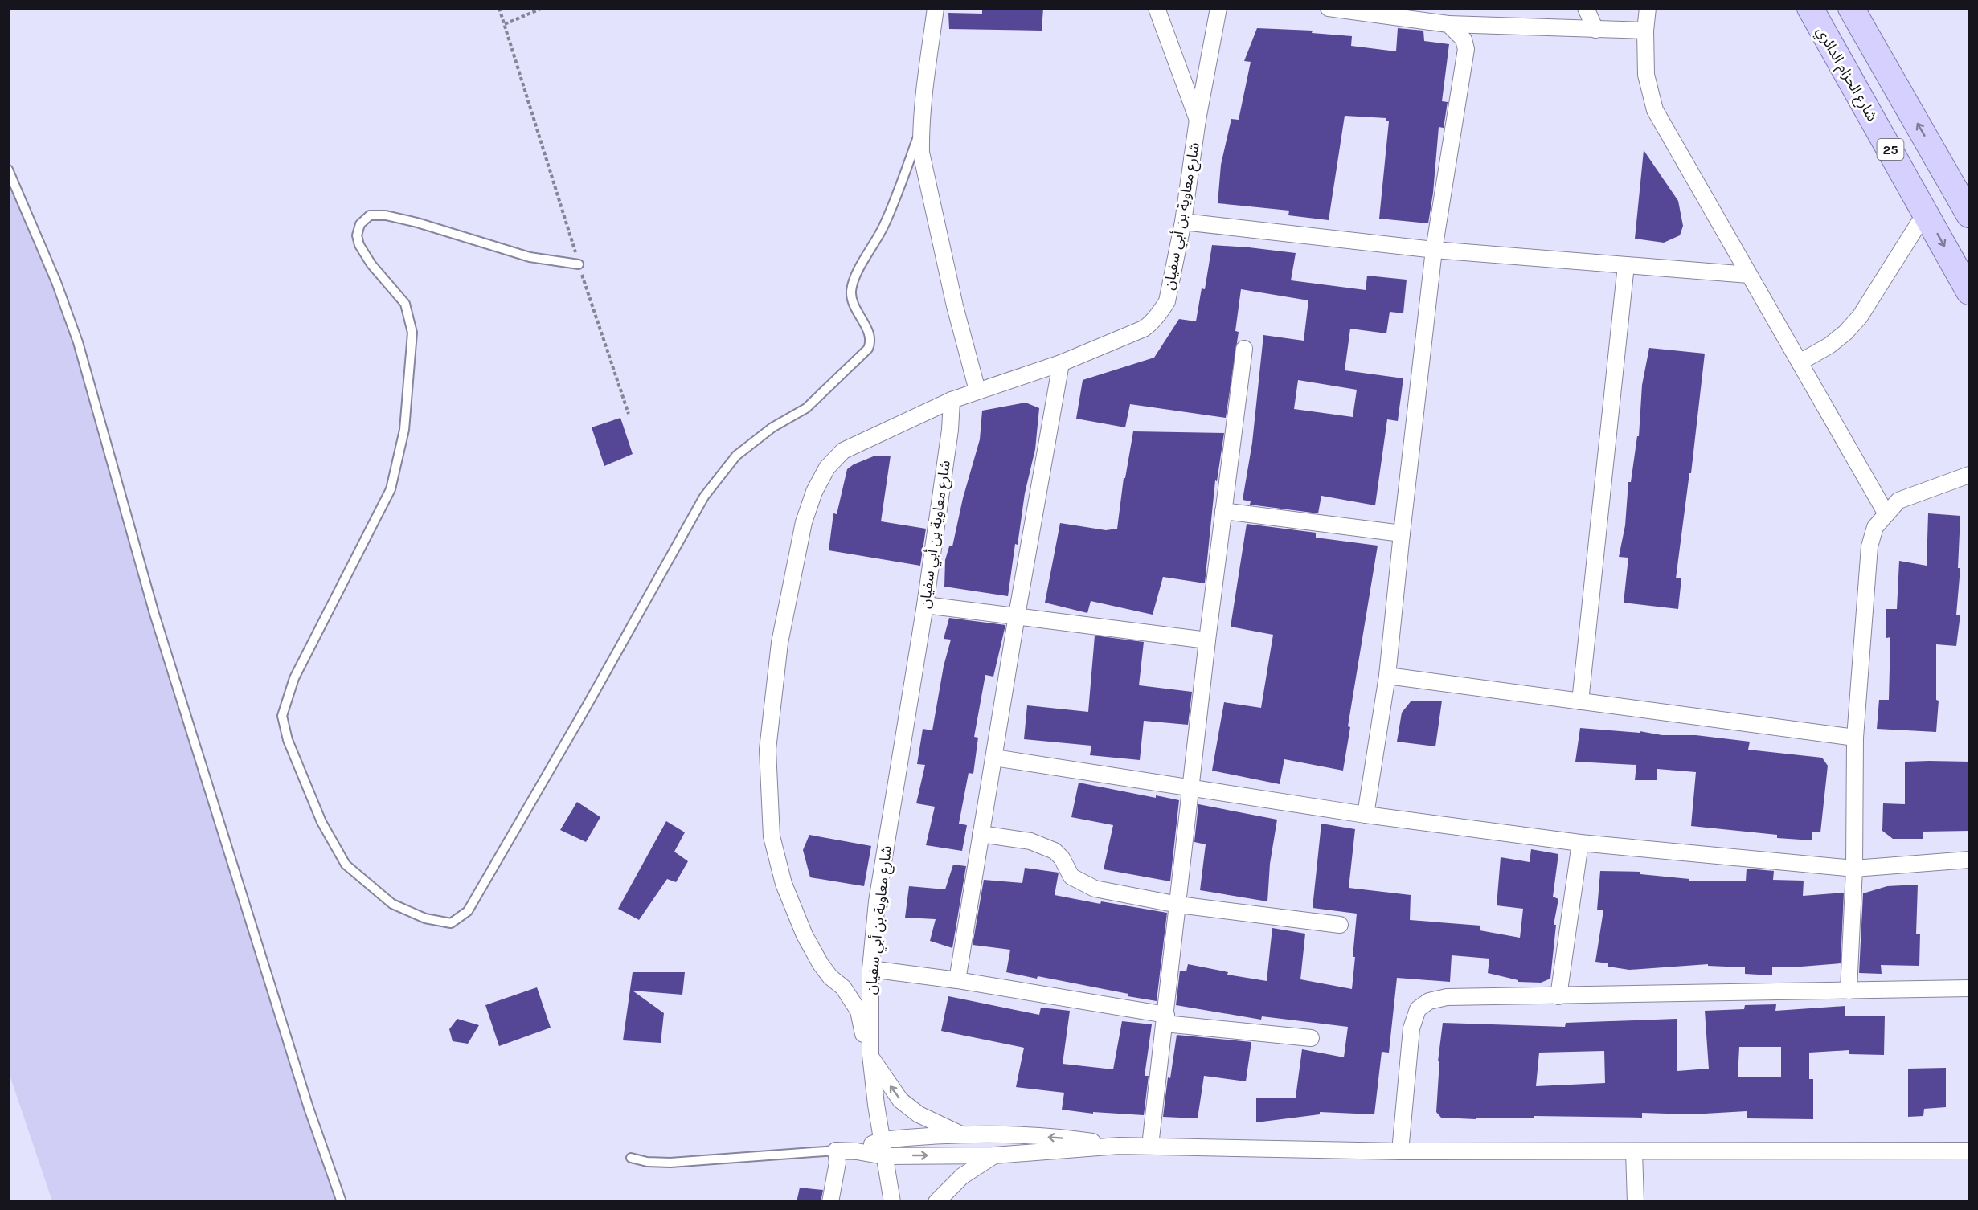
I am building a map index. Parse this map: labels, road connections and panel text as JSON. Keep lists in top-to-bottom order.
{
  "streets": {
    "main road": ["شارع الحزام الدائري", "25"],
    "street": ["شارع معاوية بن أبي سفيان"]
  }
}
